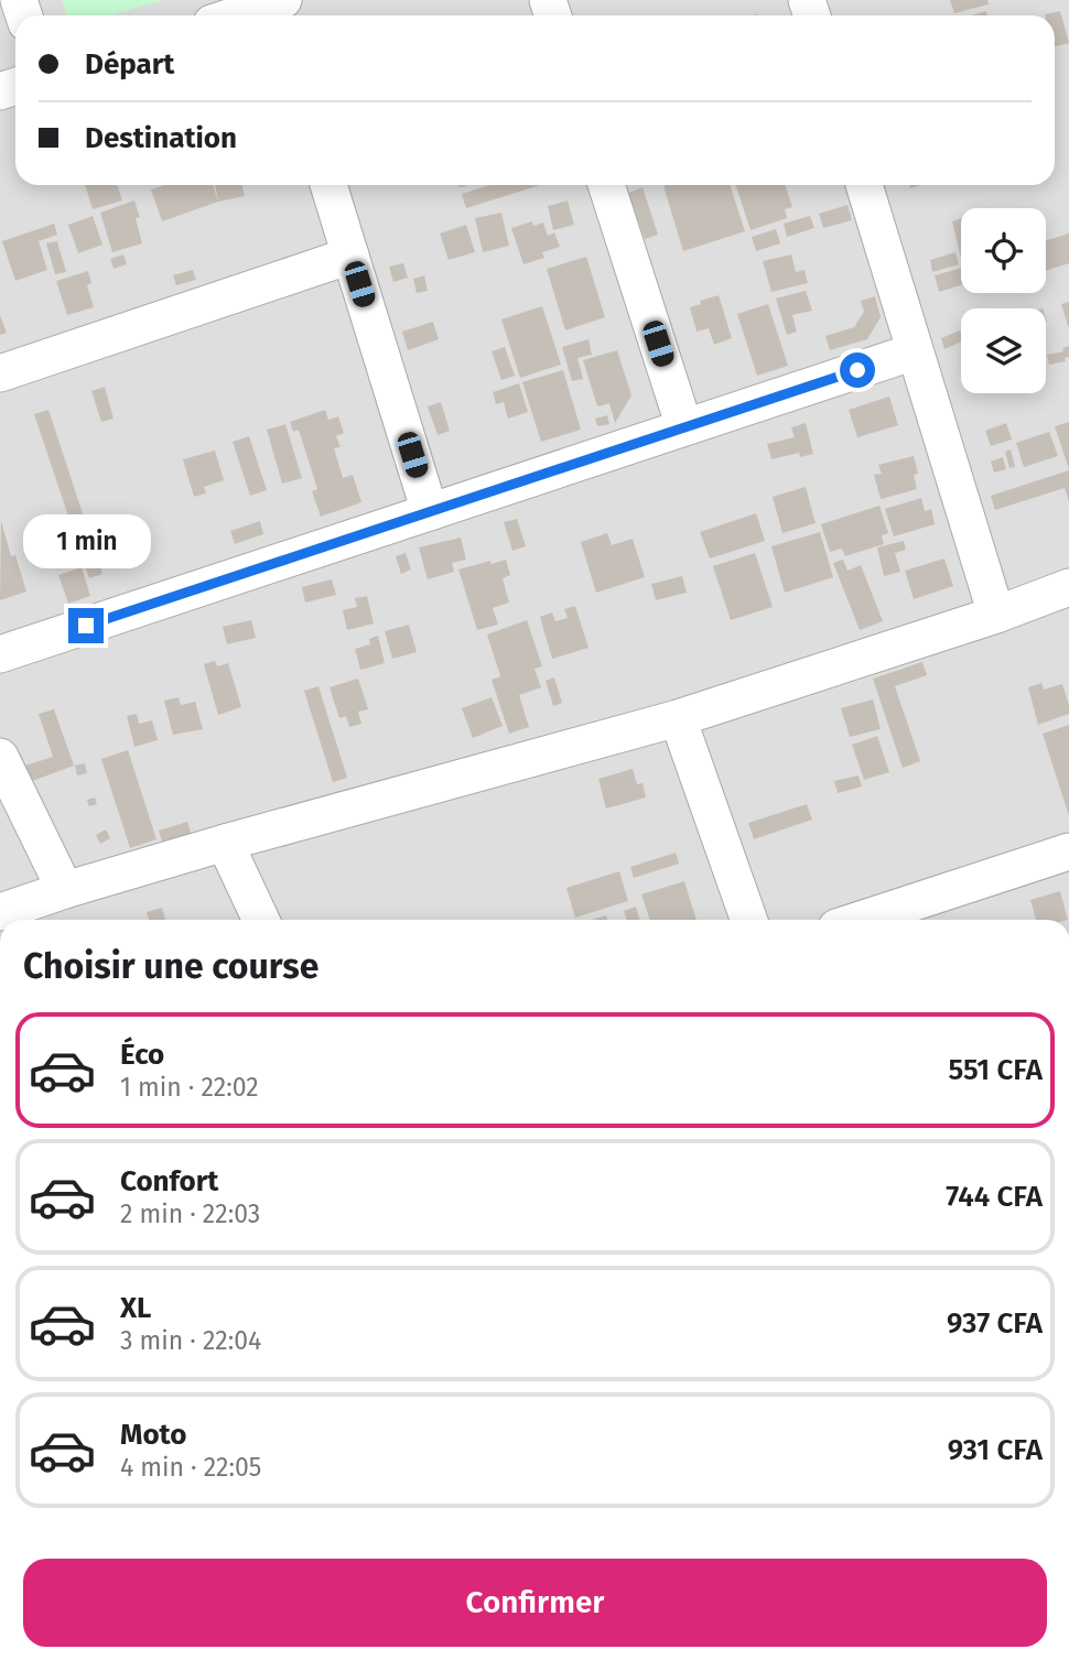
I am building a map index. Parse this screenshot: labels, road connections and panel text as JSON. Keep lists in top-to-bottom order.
{
  "page": {
    "banner": ["Départ", "Destination"],
    "bubble": "1 min",
    "heading": "Choisir une course",
    "list": [
      {
        "name": "Éco",
        "note": "1 min · 22:02",
        "value": "551 CFA"
      },
      {
        "name": "Confort",
        "note": "2 min · 22:03",
        "value": "744 CFA"
      },
      {
        "name": "XL",
        "note": "3 min · 22:04",
        "value": "937 CFA"
      },
      {
        "name": "Moto",
        "note": "4 min · 22:05",
        "value": "931 CFA"
      }
    ],
    "buttons": "Confirmer"
  }
}
